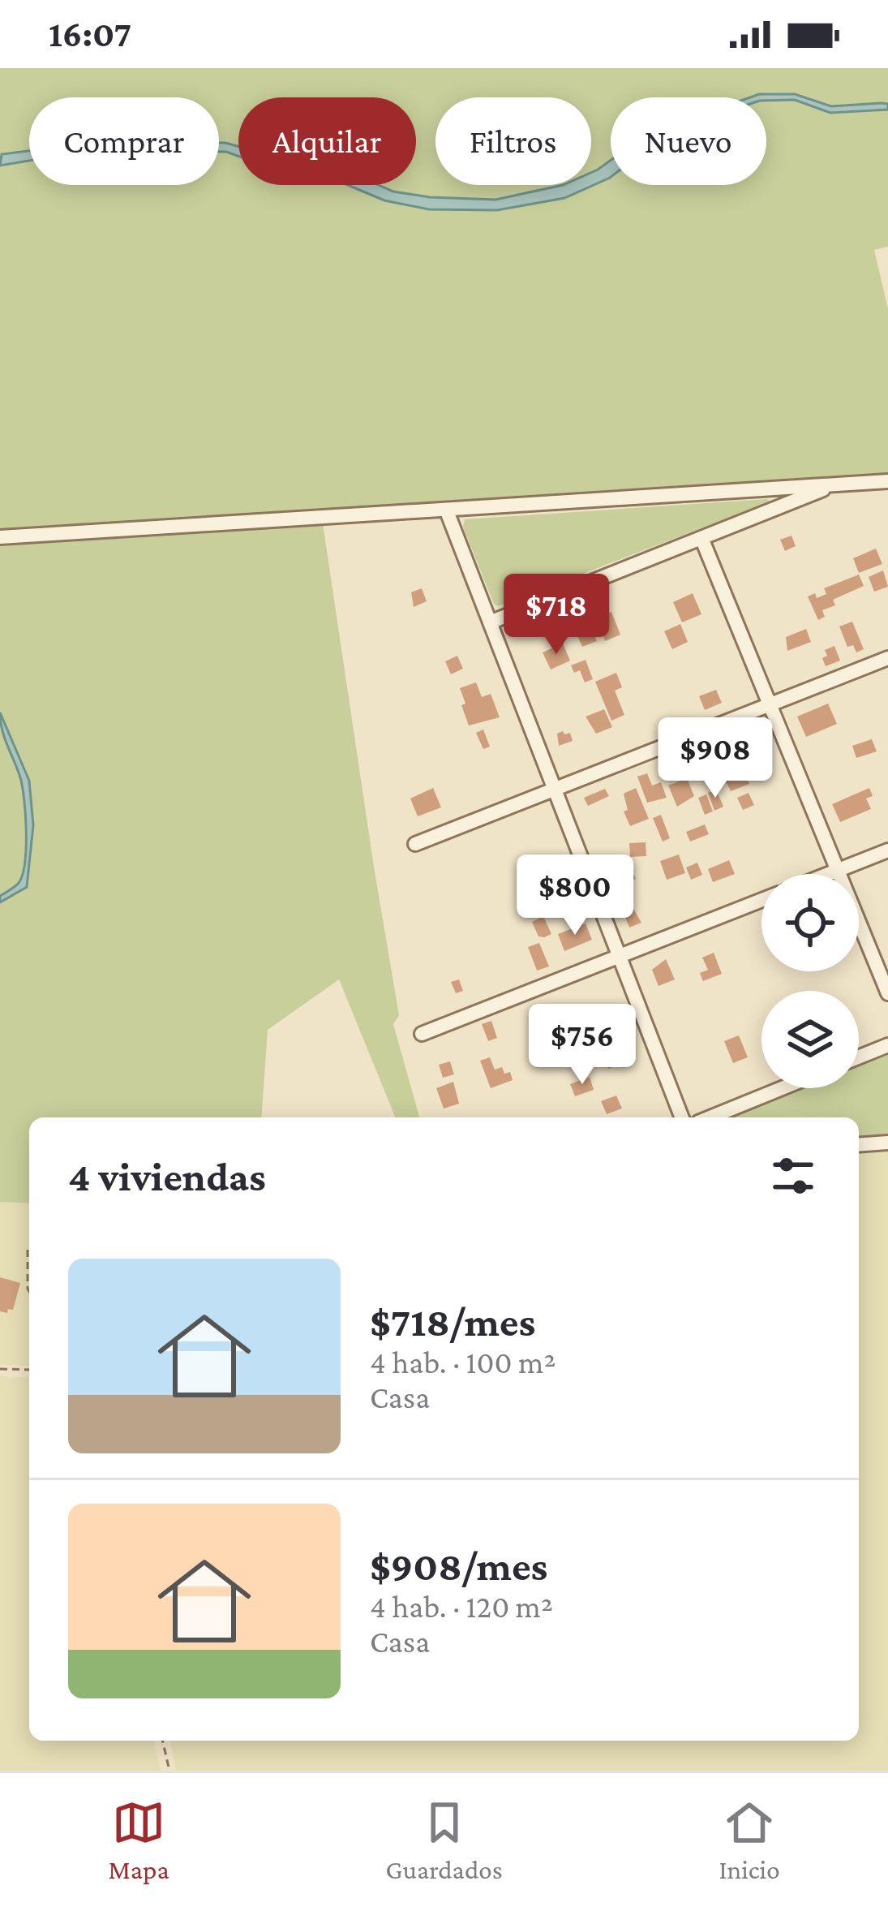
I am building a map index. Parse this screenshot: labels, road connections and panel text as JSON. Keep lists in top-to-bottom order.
{
  "page": {
    "status": "16:07",
    "chip": [
      "Comprar",
      "Alquilar",
      "Filtros",
      "Nuevo"
    ],
    "price": [
      "$718",
      "$908",
      "$800",
      "$756"
    ],
    "heading": "4 viviendas",
    "list": [
      {
        "name": "$718/mes",
        "note": "4 hab. · 100 m² · Casa"
      },
      {
        "name": "$908/mes",
        "note": "4 hab. · 120 m² · Casa"
      }
    ],
    "tabs": ["Mapa", "Guardados", "Inicio"]
  }
}
